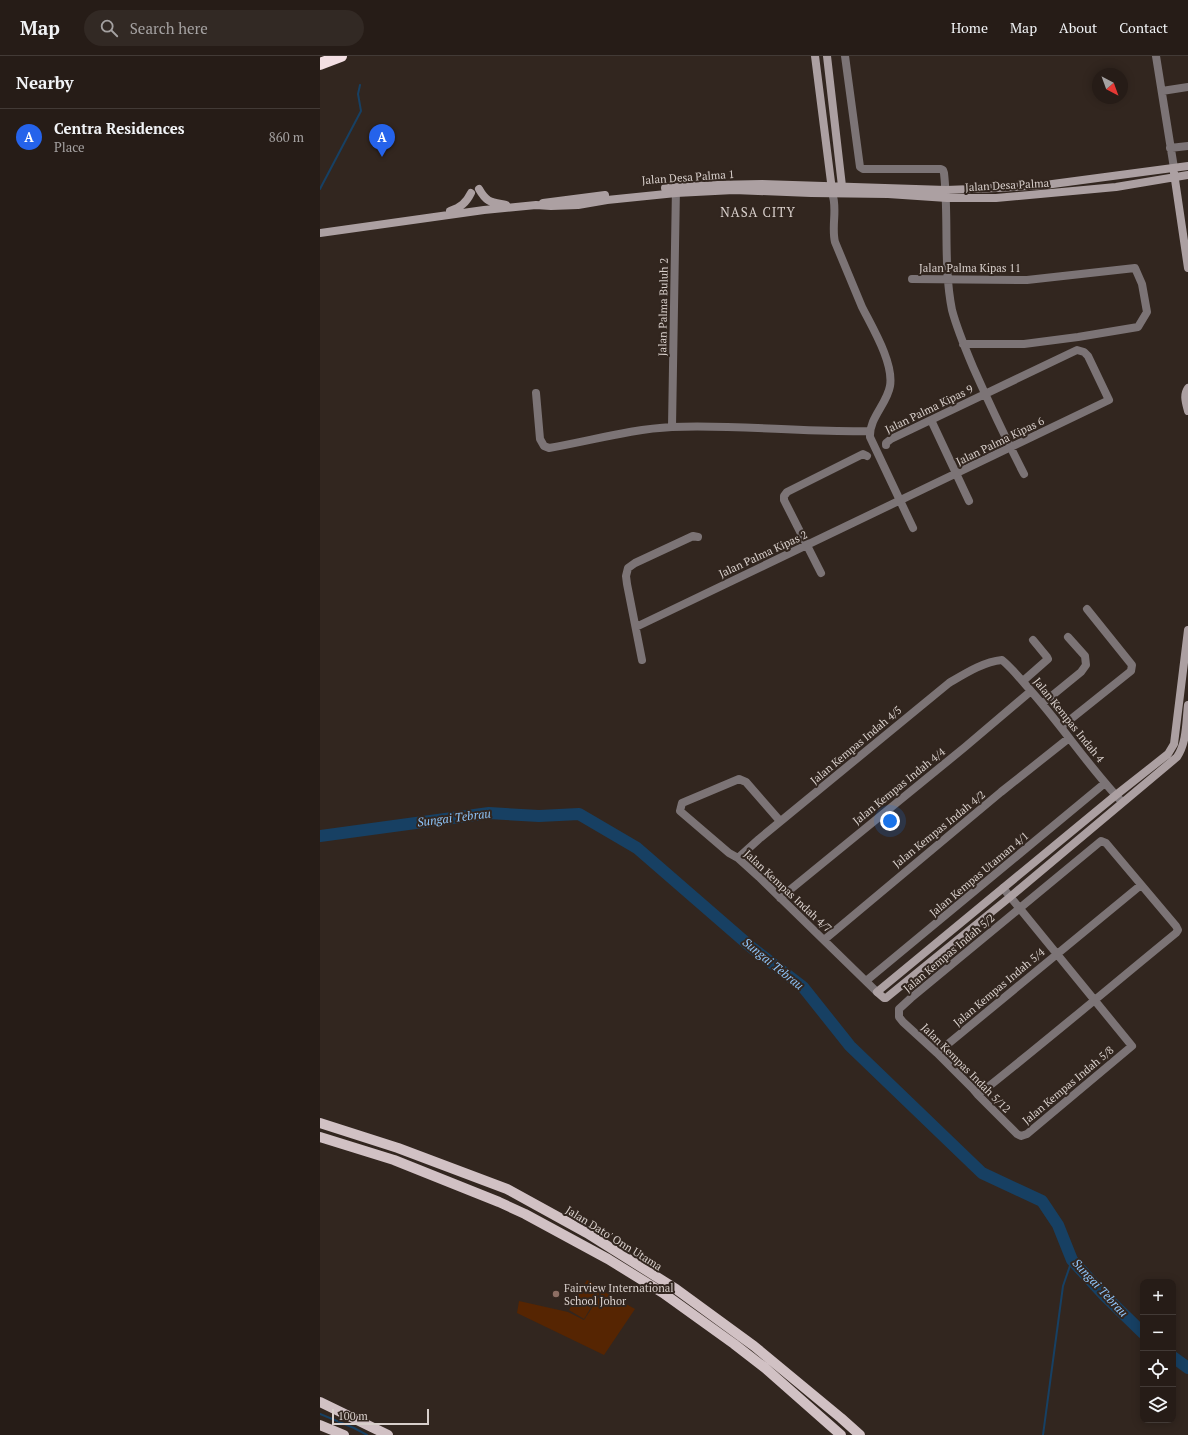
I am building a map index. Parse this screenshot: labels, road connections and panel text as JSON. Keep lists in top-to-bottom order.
{
  "streets": {
    "main road": ["Jalan Dato' Onn Utama"],
    "street": [
      "Jalan Desa Palma 1",
      "Jalan Desa Palma",
      "Jalan Palma Kipas 11",
      "Jalan Palma Buluh 2",
      "Jalan Palma Kipas 9",
      "Jalan Palma Kipas 6",
      "Jalan Palma Kipas 2",
      "Jalan Kempas Indah 4",
      "Jalan Kempas Indah 4/5",
      "Jalan Kempas Indah 4/4",
      "Jalan Kempas Indah 4/2",
      "Jalan Kempas Utaman 4/1",
      "Jalan Kempas Indah 4/7",
      "Jalan Kempas Indah 5/2",
      "Jalan Kempas Indah 5/4",
      "Jalan Kempas Indah 5/12",
      "Jalan Kempas Indah 5/8"
    ]
  },
  "crossings": [
    ["Jalan Desa Palma 1", "Jalan Desa Palma"],
    ["Jalan Desa Palma 1", "Jalan Palma Buluh 2"],
    ["Jalan Palma Kipas 9", "Jalan Palma Kipas 6"],
    ["Jalan Palma Kipas 6", "Jalan Palma Kipas 2"],
    ["Jalan Kempas Indah 4", "Jalan Kempas Indah 4/5"],
    ["Jalan Kempas Indah 4", "Jalan Kempas Indah 4/4"],
    ["Jalan Kempas Indah 4", "Jalan Kempas Indah 4/2"],
    ["Jalan Kempas Indah 4", "Jalan Kempas Utaman 4/1"],
    ["Jalan Kempas Indah 4/5", "Jalan Kempas Indah 4/7"],
    ["Jalan Kempas Indah 4/4", "Jalan Kempas Indah 4/7"],
    ["Jalan Kempas Indah 4/2", "Jalan Kempas Indah 4/7"],
    ["Jalan Kempas Utaman 4/1", "Jalan Kempas Indah 4/7"],
    ["Jalan Kempas Indah 5/2", "Jalan Kempas Indah 5/4"],
    ["Jalan Kempas Indah 5/2", "Jalan Kempas Indah 5/12"],
    ["Jalan Kempas Indah 5/4", "Jalan Kempas Indah 5/12"],
    ["Jalan Kempas Indah 5/12", "Jalan Kempas Indah 5/8"]
  ],
  "districts": ["NASA CITY"],
  "water": ["Sungai Tebrau"],
  "places": ["Fairview International School Johor"],
  "scale_bar": "100 m",
  "north": "bottom right",
  "page": {
    "header": "Map",
    "search": "Search here",
    "nav": [
      "Home",
      "Map",
      "About",
      "Contact"
    ],
    "heading": "Nearby",
    "list": [
      {
        "mark": "A",
        "name": "Centra Residences",
        "note": "Place",
        "value": "860 m"
      }
    ],
    "pins": "A",
    "map_buttons": ["+", "−"],
    "scale": "100 m"
  }
}
